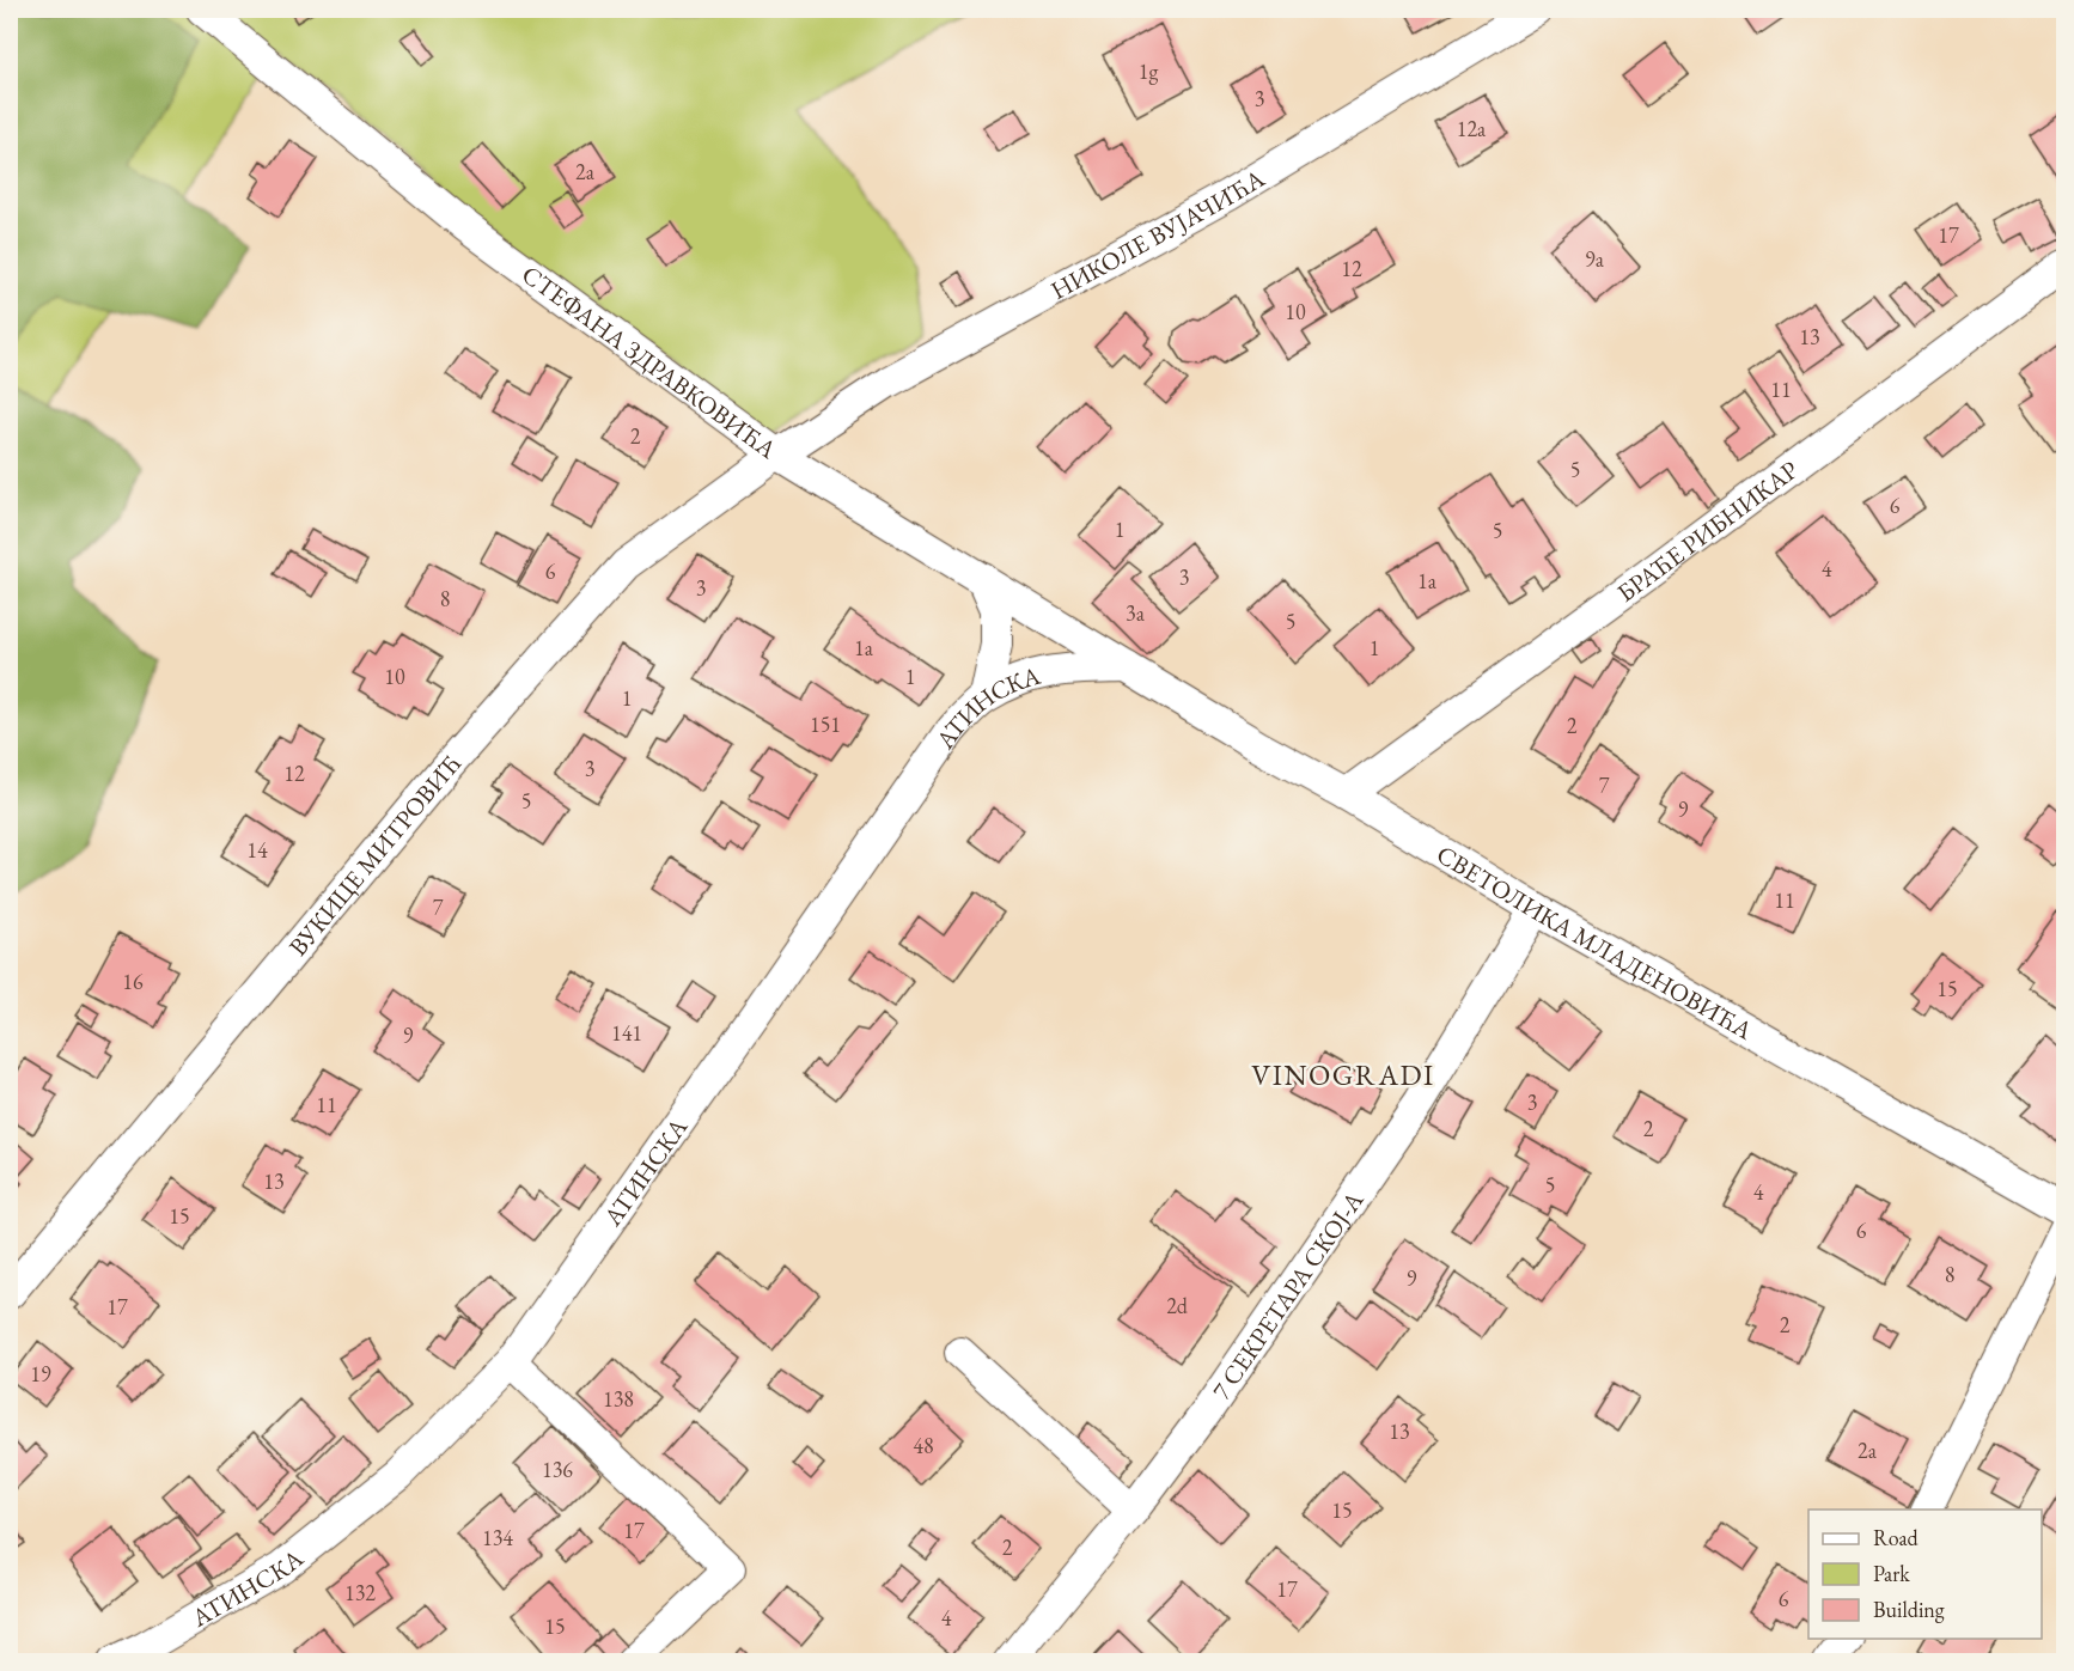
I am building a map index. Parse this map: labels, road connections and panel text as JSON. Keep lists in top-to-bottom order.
{
  "streets": {
    "street": [
      "НИКОЛЕ ВУЈАЧИЋА",
      "СТЕФАНА ЗДРАВКОВИЋА",
      "БРАЋЕ РИБНИКАР",
      "АТИНСКА",
      "ВУКИЦЕ МИТРОВИЋ",
      "СВЕТОЛИКА МЛАДЕНОВИЋА",
      "7 СЕКРЕТАРА СКОЈ-А"
    ]
  },
  "crossings": [
    ["НИКОЛЕ ВУЈАЧИЋА", "СТЕФАНА ЗДРАВКОВИЋА"],
    ["НИКОЛЕ ВУЈАЧИЋА", "ВУКИЦЕ МИТРОВИЋ"],
    ["СТЕФАНА ЗДРАВКОВИЋА", "АТИНСКА"],
    ["СТЕФАНА ЗДРАВКОВИЋА", "ВУКИЦЕ МИТРОВИЋ"],
    ["СТЕФАНА ЗДРАВКОВИЋА", "СВЕТОЛИКА МЛАДЕНОВИЋА"],
    ["БРАЋЕ РИБНИКАР", "СВЕТОЛИКА МЛАДЕНОВИЋА"],
    ["АТИНСКА", "СВЕТОЛИКА МЛАДЕНОВИЋА"],
    ["СВЕТОЛИКА МЛАДЕНОВИЋА", "7 СЕКРЕТАРА СКОЈ-А"]
  ],
  "districts": ["VINOGRADI"],
  "house_numbers": [
    "1g",
    "3",
    "12a",
    "2a",
    "17",
    "9a",
    "12",
    "10",
    "13",
    "11",
    "2",
    "5",
    "6",
    "1",
    "5",
    "4",
    "6",
    "3",
    "1a",
    "3",
    "8",
    "3a",
    "5",
    "1a",
    "1",
    "10",
    "1",
    "1",
    "151",
    "2",
    "3",
    "12",
    "7",
    "5",
    "9",
    "14",
    "11",
    "7",
    "16",
    "15",
    "141",
    "9",
    "3",
    "11",
    "2",
    "13",
    "5",
    "4",
    "15",
    "6",
    "8",
    "9",
    "2d",
    "17",
    "2",
    "19",
    "138",
    "13",
    "48",
    "2a",
    "136",
    "15",
    "17",
    "134",
    "2",
    "17",
    "132",
    "6",
    "4",
    "15"
  ],
  "legend": ["Road", "Park", "Building"]
}
